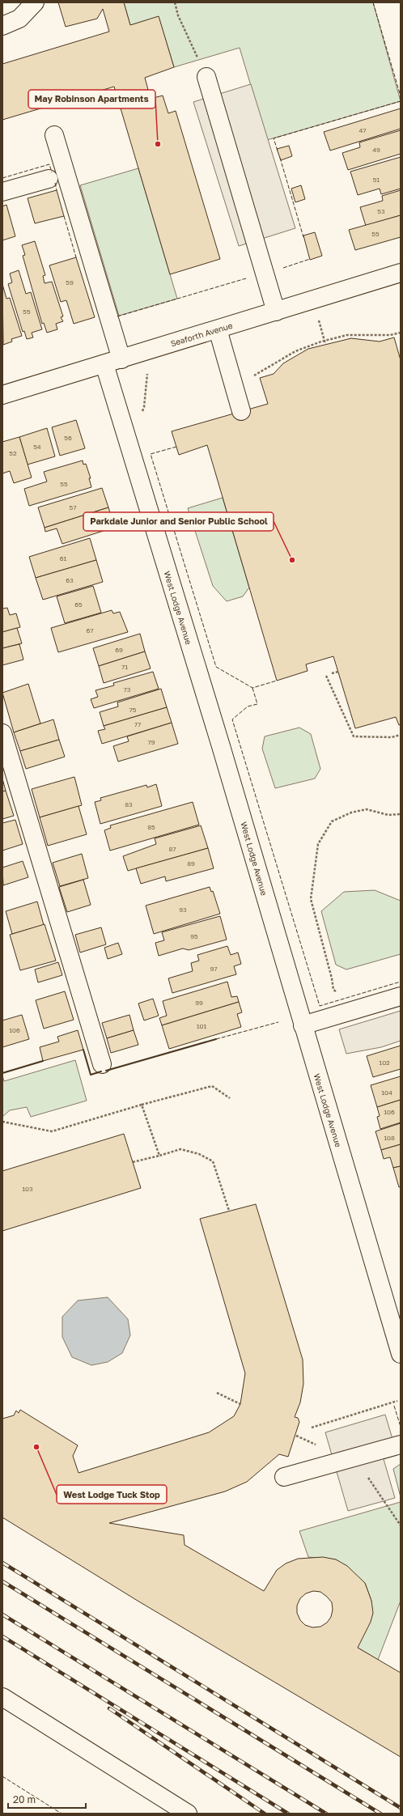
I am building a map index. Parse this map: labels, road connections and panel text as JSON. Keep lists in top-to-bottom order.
{
  "streets": {
    "street": ["Seaforth Avenue", "West Lodge Avenue"]
  },
  "crossings": [
    ["Seaforth Avenue", "West Lodge Avenue"]
  ],
  "places": ["May Robinson Apartments", "Parkdale Junior and Senior Public School", "West Lodge Tuck Stop"],
  "house_numbers": [
    "47",
    "49",
    "51",
    "53",
    "55",
    "59",
    "55",
    "56",
    "54",
    "52",
    "55",
    "57",
    "61",
    "63",
    "65",
    "67",
    "69",
    "71",
    "73",
    "75",
    "77",
    "79",
    "83",
    "85",
    "87",
    "89",
    "93",
    "95",
    "97",
    "99",
    "101",
    "106",
    "102",
    "104",
    "106",
    "108",
    "103"
  ],
  "scale_bar": "20 m"
}
